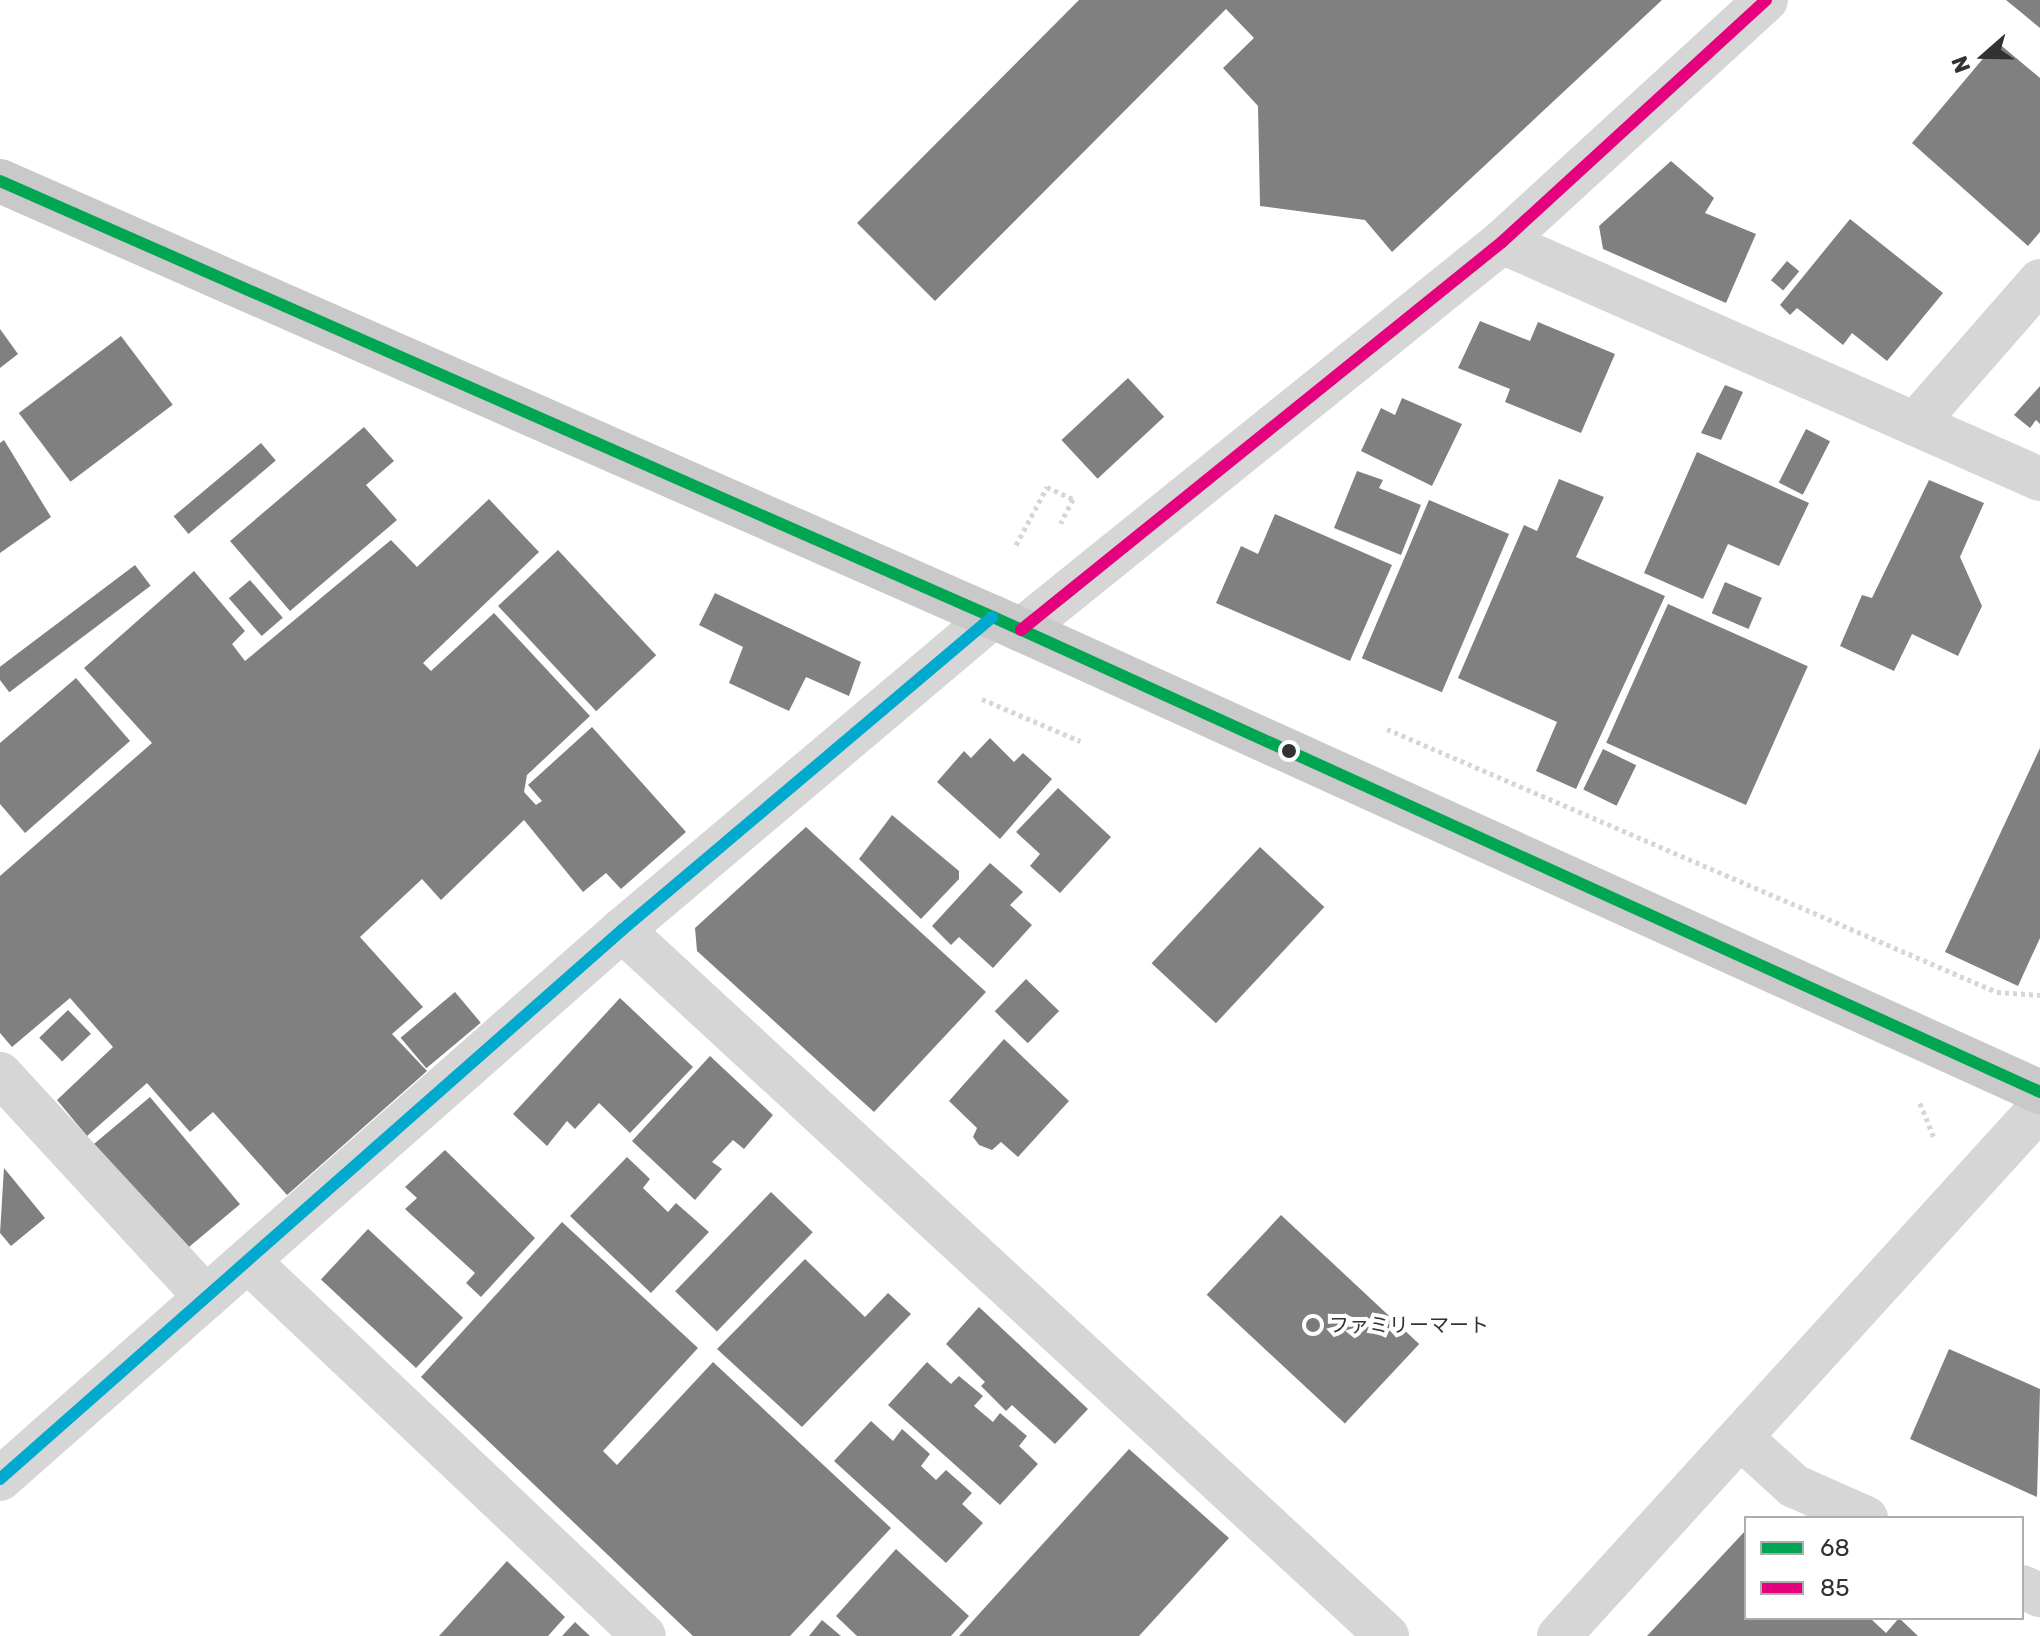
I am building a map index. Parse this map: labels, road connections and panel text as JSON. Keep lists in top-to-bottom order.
{
  "places": ["ファミリーマート"],
  "lines": ["transit line 85", "transit line 68"],
  "legend": ["68", "85"],
  "north": "left"
}
